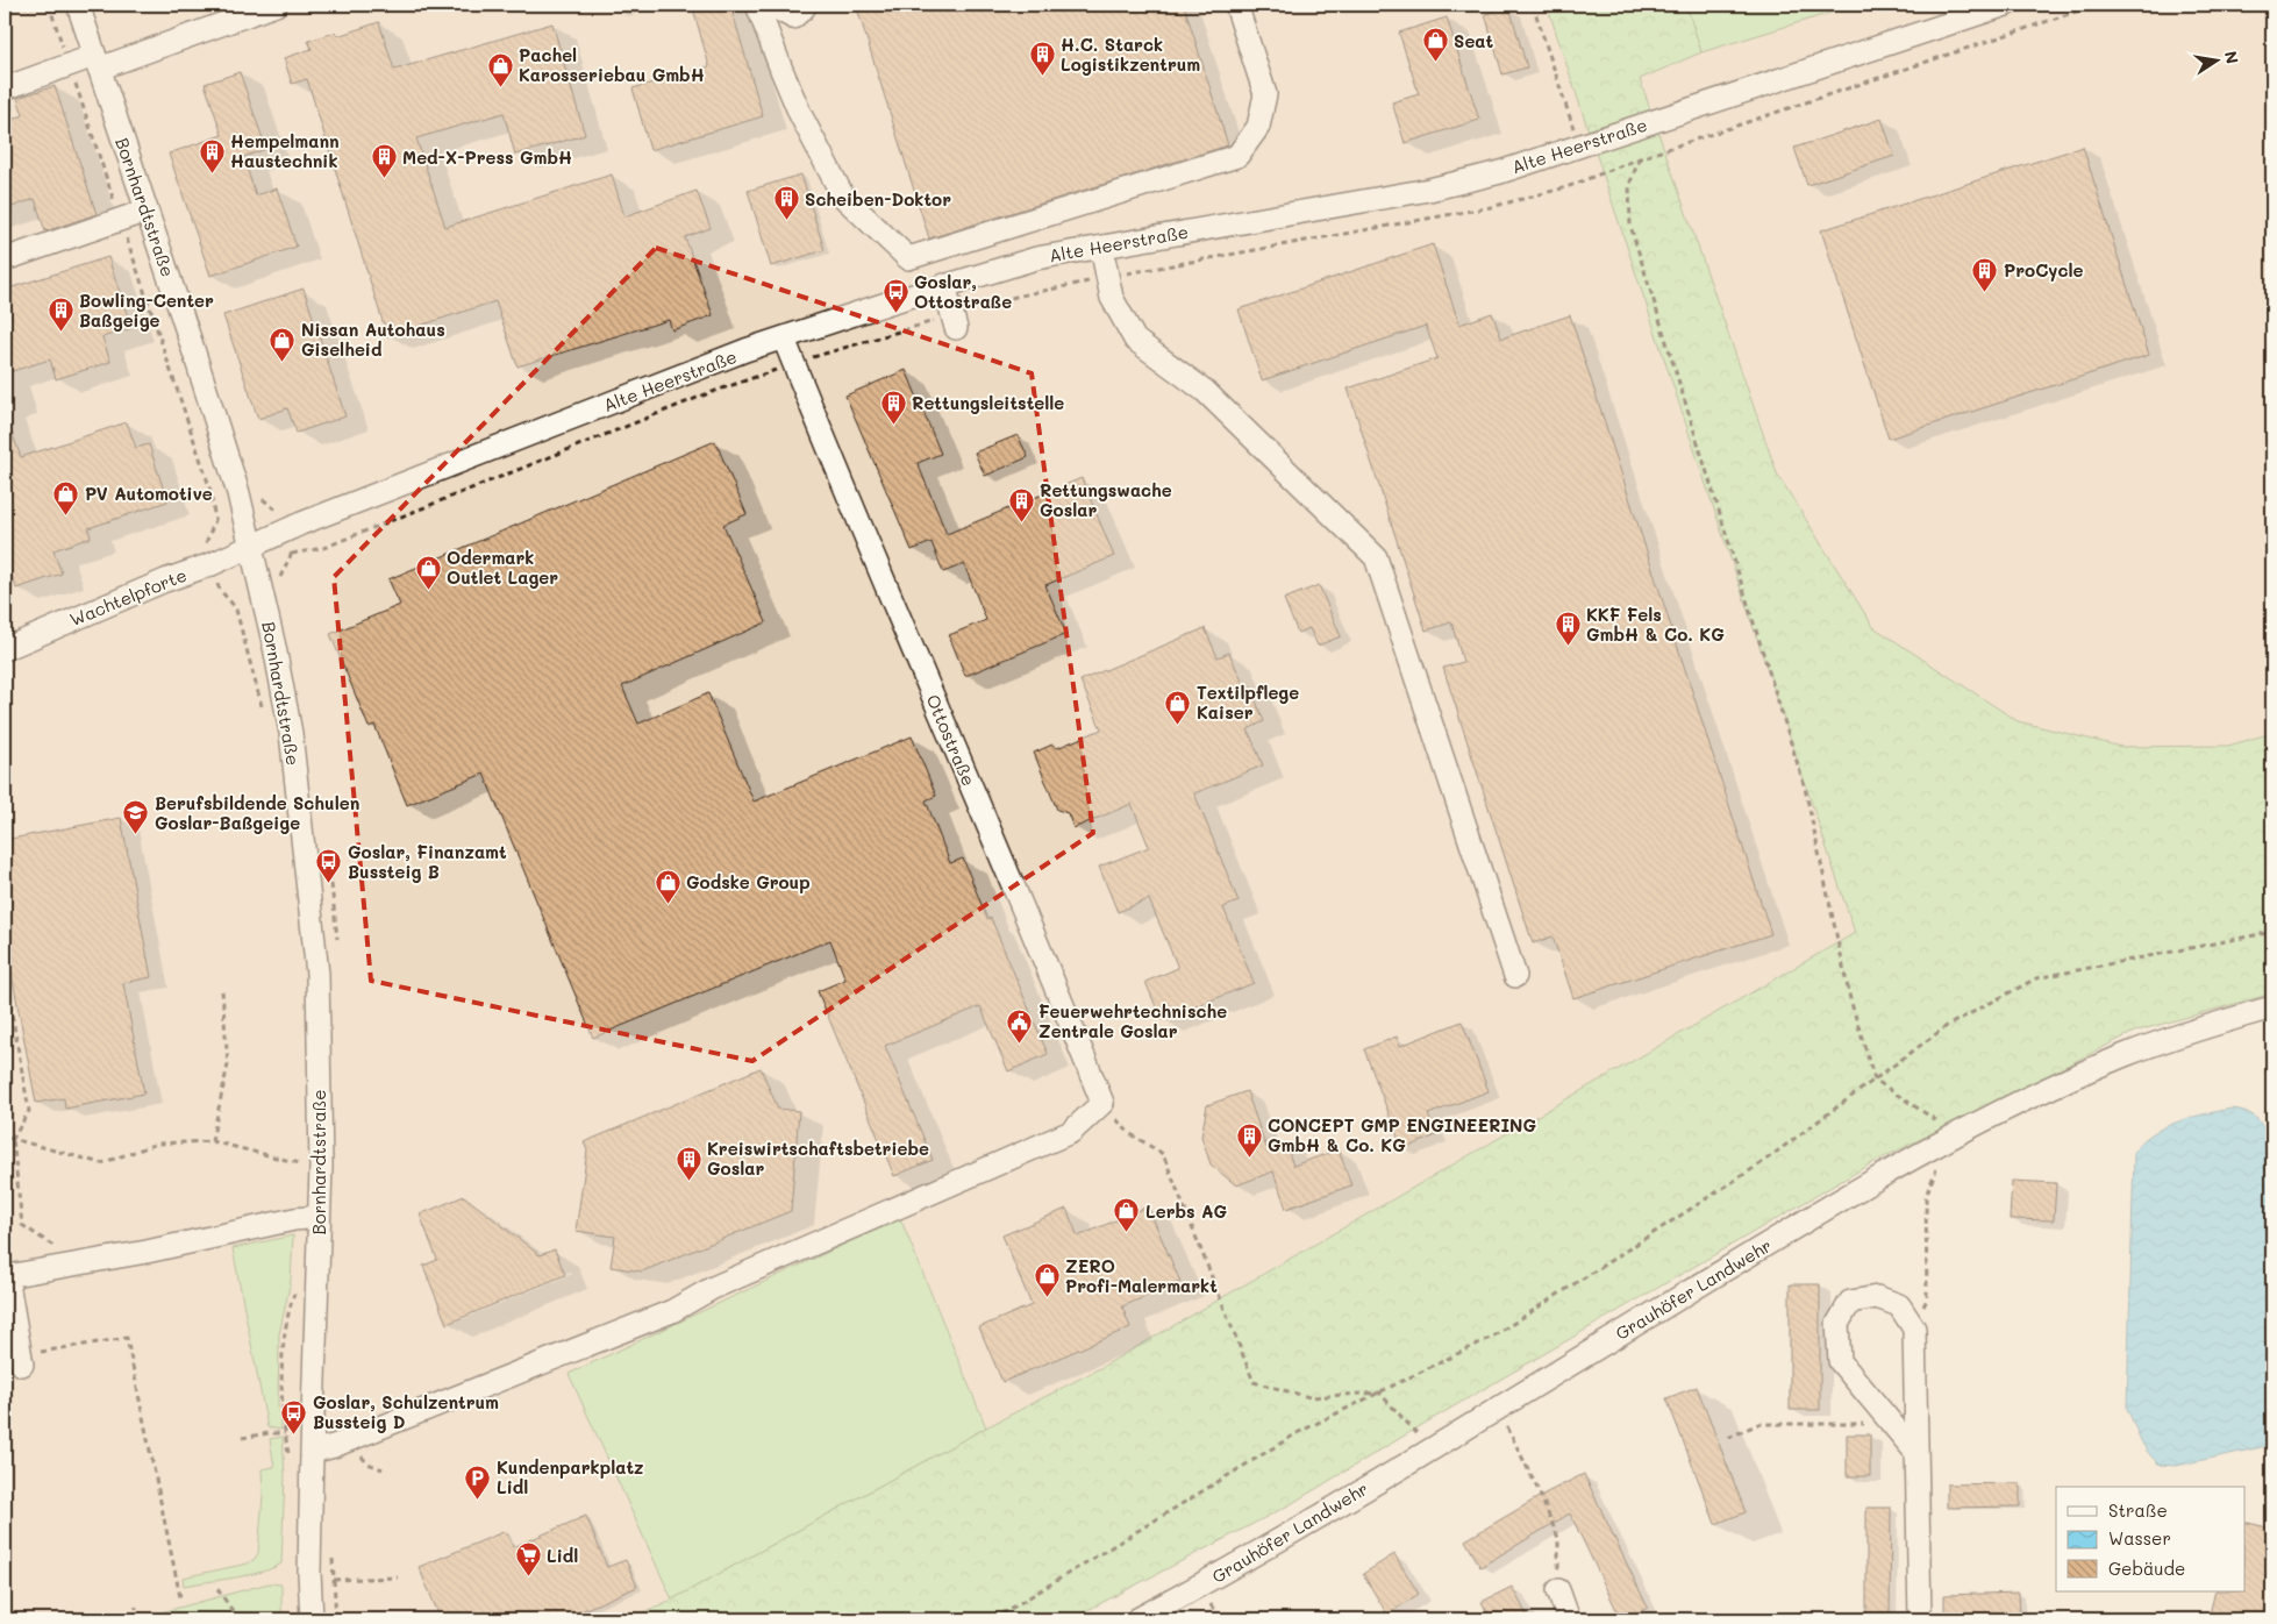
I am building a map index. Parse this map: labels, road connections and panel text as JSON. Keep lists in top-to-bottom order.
{
  "streets": {
    "street": [
      "Alte Heerstraße",
      "Bornhardtstraße",
      "Wachtelpforte",
      "Ottostraße",
      "Grauhöfer Landwehr"
    ]
  },
  "crossings": [
    ["Alte Heerstraße", "Bornhardtstraße"],
    ["Alte Heerstraße", "Wachtelpforte"],
    ["Alte Heerstraße", "Ottostraße"],
    ["Bornhardtstraße", "Wachtelpforte"]
  ],
  "places": {
    "shop": [
      "Seat",
      "Pachel Karosseriebau GmbH",
      "Nissan Autohaus Giselheid",
      "PV Automotive",
      "Odermark Outlet Lager",
      "Textilpflege Kaiser",
      "Godske Group",
      "Lerbs AG",
      "ZERO Profi-Malermarkt"
    ],
    "building": [
      "H.C. Starck Logistikzentrum",
      "Hempelmann Haustechnik",
      "Med-X-Press GmbH",
      "Scheiben-Doktor",
      "ProCycle",
      "Bowling-Center Baßgeige",
      "Rettungsleitstelle",
      "Rettungswache Goslar",
      "KKF Fels GmbH & Co. KG",
      "CONCEPT GMP ENGINEERING GmbH & Co. KG",
      "Kreiswirtschaftsbetriebe Goslar"
    ],
    "bus stop": ["Goslar, Ottostraße", "Goslar, Finanzamt Bussteig B", "Goslar, Schulzentrum Bussteig D"],
    "school or university": ["Berufsbildende Schulen Goslar-Baßgeige"],
    "public building": ["Feuerwehrtechnische Zentrale Goslar"],
    "parking": ["Kundenparkplatz Lidl"],
    "supermarket": ["Lidl"]
  },
  "legend": ["Straße", "Wasser", "Gebäude"],
  "north": "right"
}
